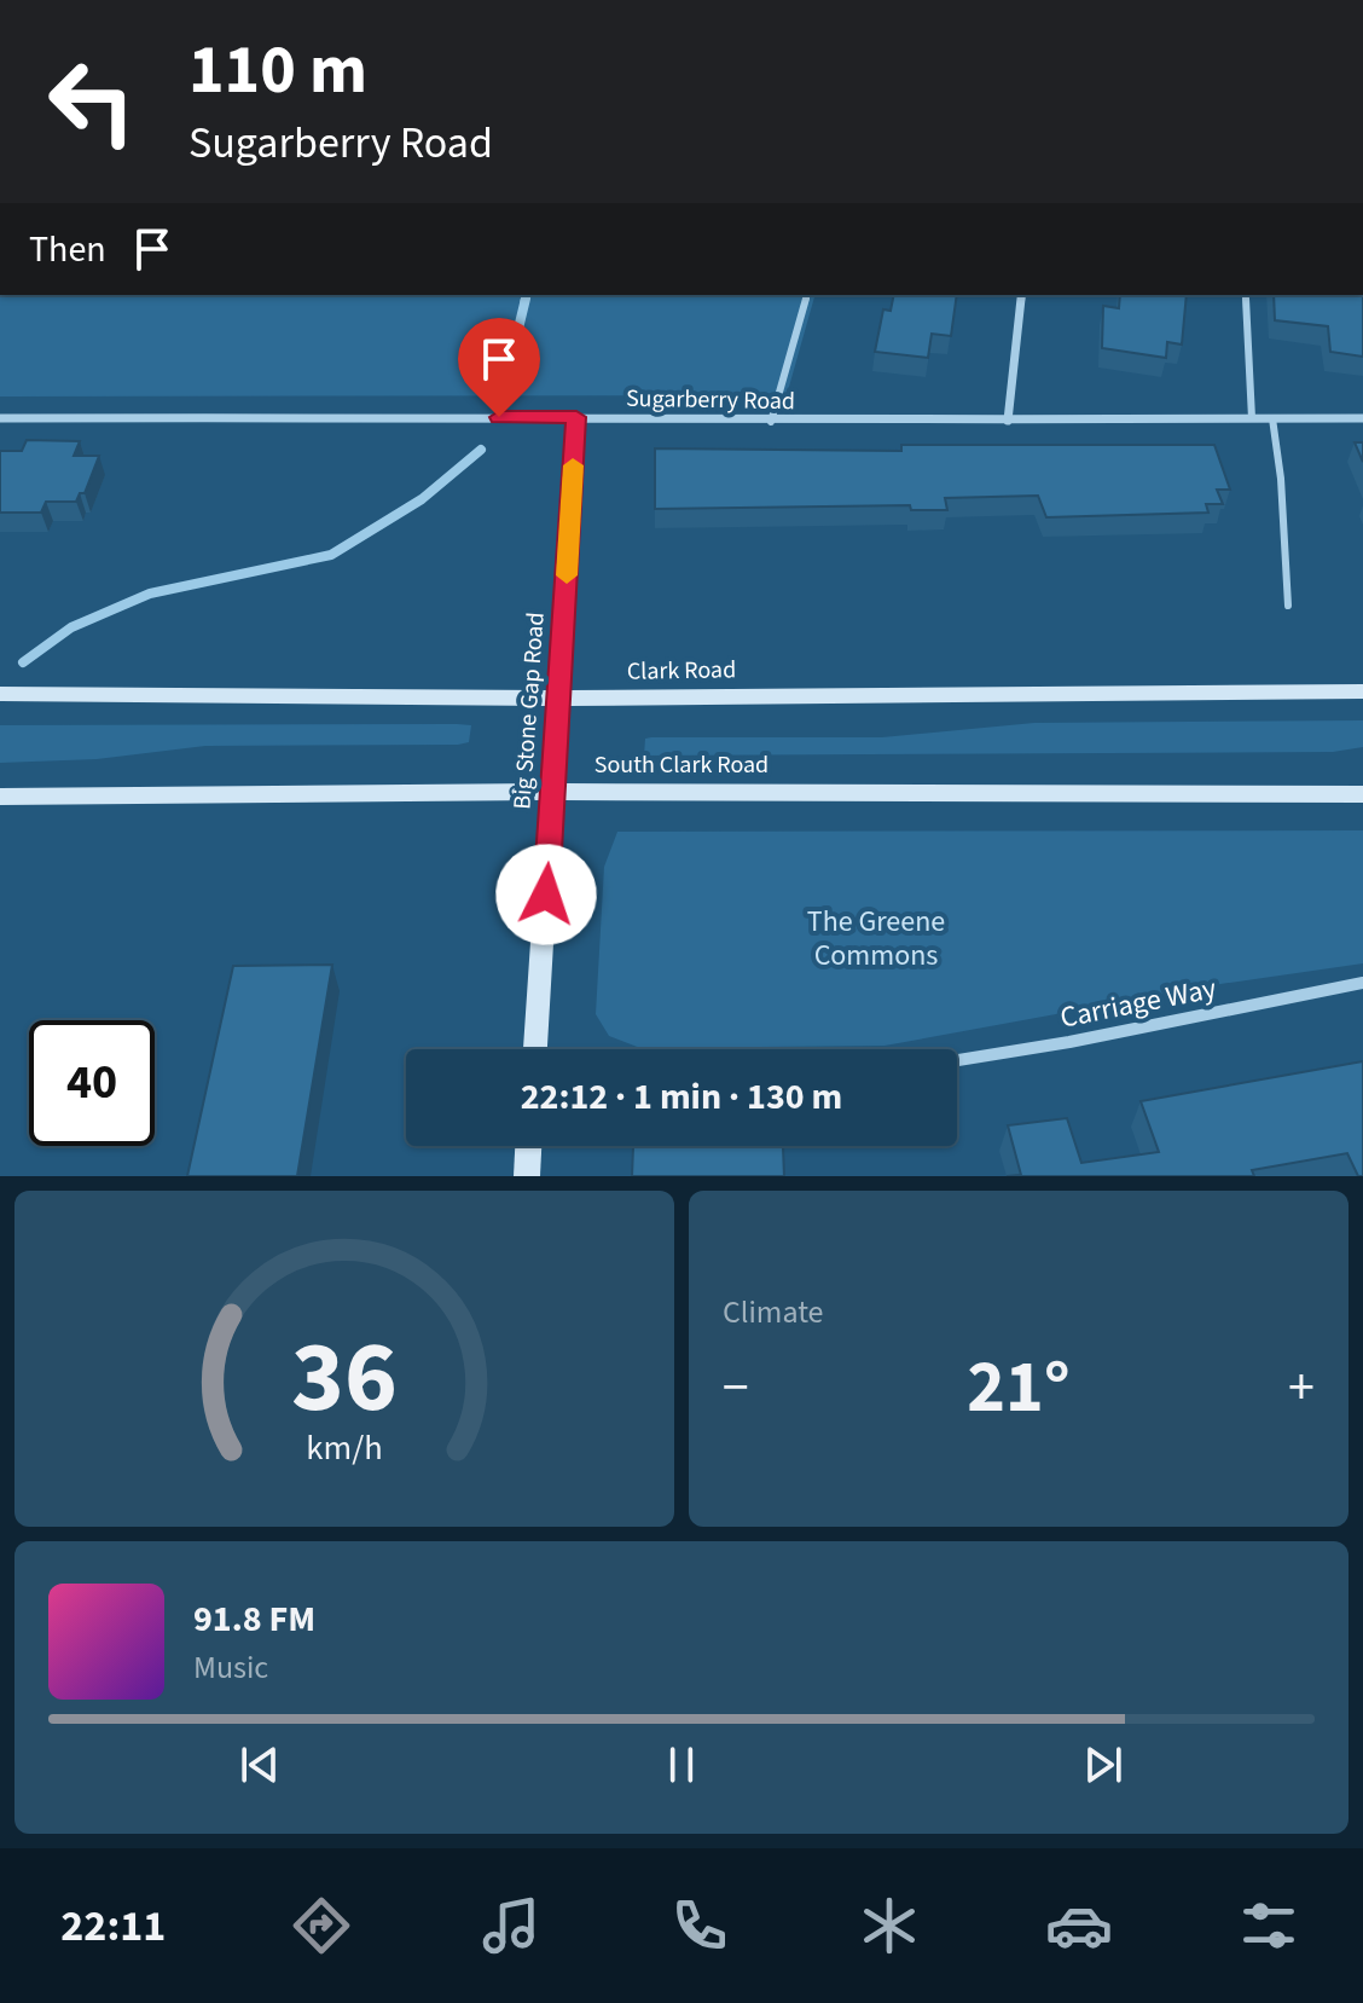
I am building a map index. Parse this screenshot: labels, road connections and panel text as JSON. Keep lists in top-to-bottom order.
{
  "streets": {
    "main road": ["Clark Road", "Big Stone Gap Road", "South Clark Road"],
    "street": ["Sugarberry Road", "Carriage Way"]
  },
  "crossings": [
    ["Sugarberry Road", "Big Stone Gap Road"],
    ["Clark Road", "Big Stone Gap Road"],
    ["Big Stone Gap Road", "South Clark Road"]
  ],
  "parks": ["The Greene Commons"],
  "page": {
    "turn": ["110 m", "Sugarberry Road"],
    "then": "Then",
    "limit": "40",
    "trip": "22:12 · 1 min · 130 m",
    "tile": "Climate",
    "heat": ["−", "21°", "+"],
    "song": ["91.8 FM", "Music"],
    "tabs": "22:11",
    "gauge": ["36", "km/h"]
  }
}
